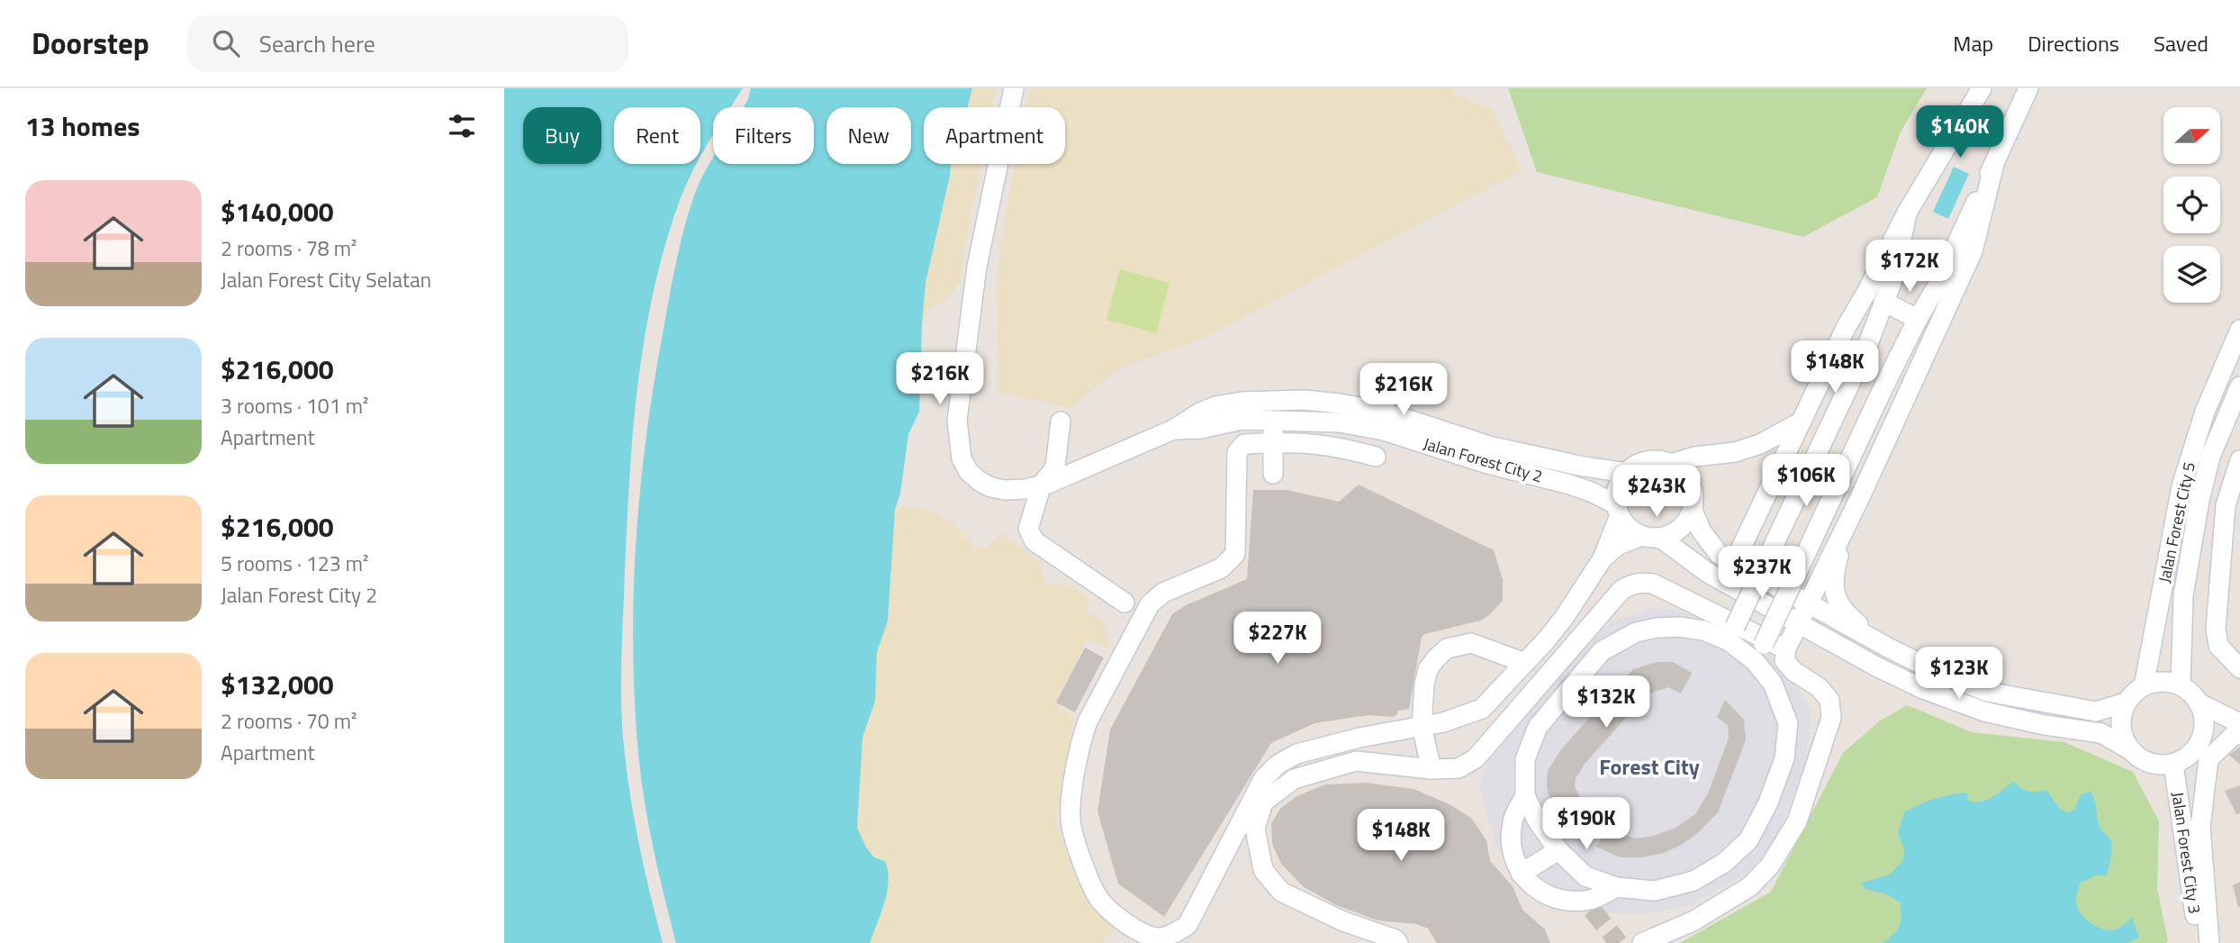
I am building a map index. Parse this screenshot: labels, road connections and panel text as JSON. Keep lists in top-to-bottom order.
{
  "streets": {
    "street": ["Jalan Forest City 2", "Jalan Forest City 5", "Jalan Forest City 3"]
  },
  "crossings": [
    ["Jalan Forest City 2", "Jalan Forest City 5"],
    ["Jalan Forest City 2", "Jalan Forest City 3"],
    ["Jalan Forest City 5", "Jalan Forest City 3"]
  ],
  "districts": ["Forest City"],
  "north": "right",
  "page": {
    "header": "Doorstep",
    "search": "Search here",
    "nav": ["Map", "Directions", "Saved"],
    "heading": "13 homes",
    "price": [
      "$140K",
      "$172K",
      "$148K",
      "$216K",
      "$216K",
      "$106K",
      "$243K",
      "$237K",
      "$227K",
      "$123K",
      "$132K",
      "$190K",
      "$148K"
    ],
    "chip": [
      "Buy",
      "Rent",
      "Filters",
      "New",
      "Apartment"
    ],
    "list": [
      {
        "name": "$140,000",
        "note": "2 rooms · 78 m² · Jalan Forest City Selatan"
      },
      {
        "name": "$216,000",
        "note": "3 rooms · 101 m² · Apartment"
      },
      {
        "name": "$216,000",
        "note": "5 rooms · 123 m² · Jalan Forest City 2"
      },
      {
        "name": "$132,000",
        "note": "2 rooms · 70 m² · Apartment"
      }
    ]
  }
}
